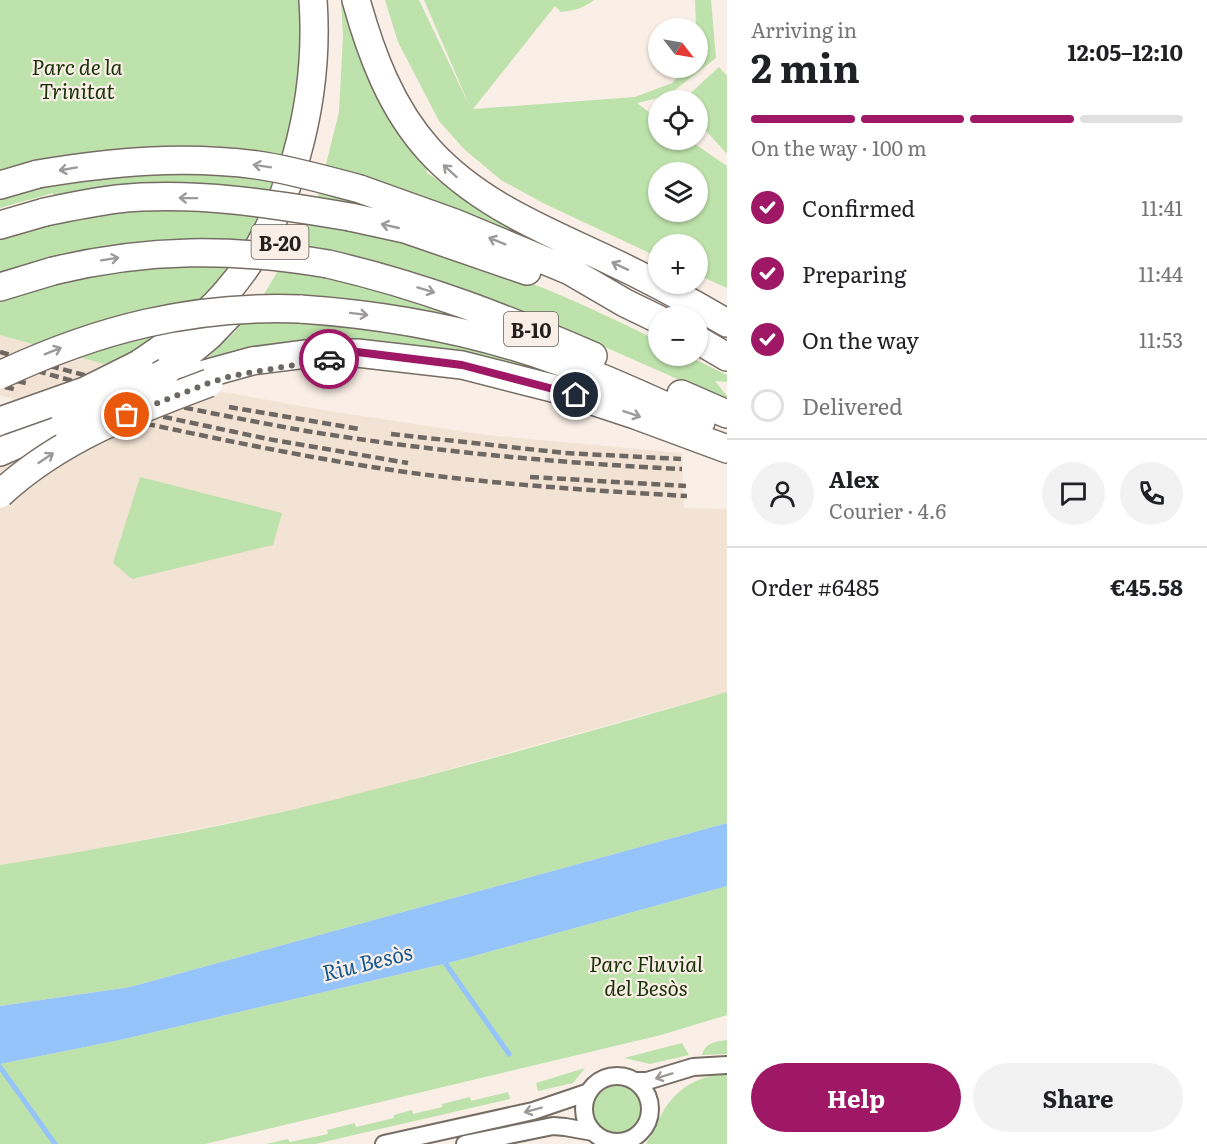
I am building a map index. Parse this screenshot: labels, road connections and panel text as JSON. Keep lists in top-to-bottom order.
{
  "streets": {
    "highway": ["B-20", "B-10"]
  },
  "water": ["Riu Besòs"],
  "parks": ["Parc de la Trinitat", "Parc Fluvial del Besòs"],
  "north": "bottom right",
  "page": {
    "heading": ["2 min", "Arriving in", "12:05–12:10"],
    "panel": [
      "Alex",
      "Courier · 4.6",
      "Order #6485",
      "€45.58"
    ],
    "map_buttons": ["+", "−"],
    "bar": "On the way · 100 m",
    "list": [
      ["Confirmed", "11:41"],
      ["Preparing", "11:44"],
      ["On the way", "11:53"],
      "Delivered"
    ],
    "buttons": ["Help", "Share"]
  }
}
